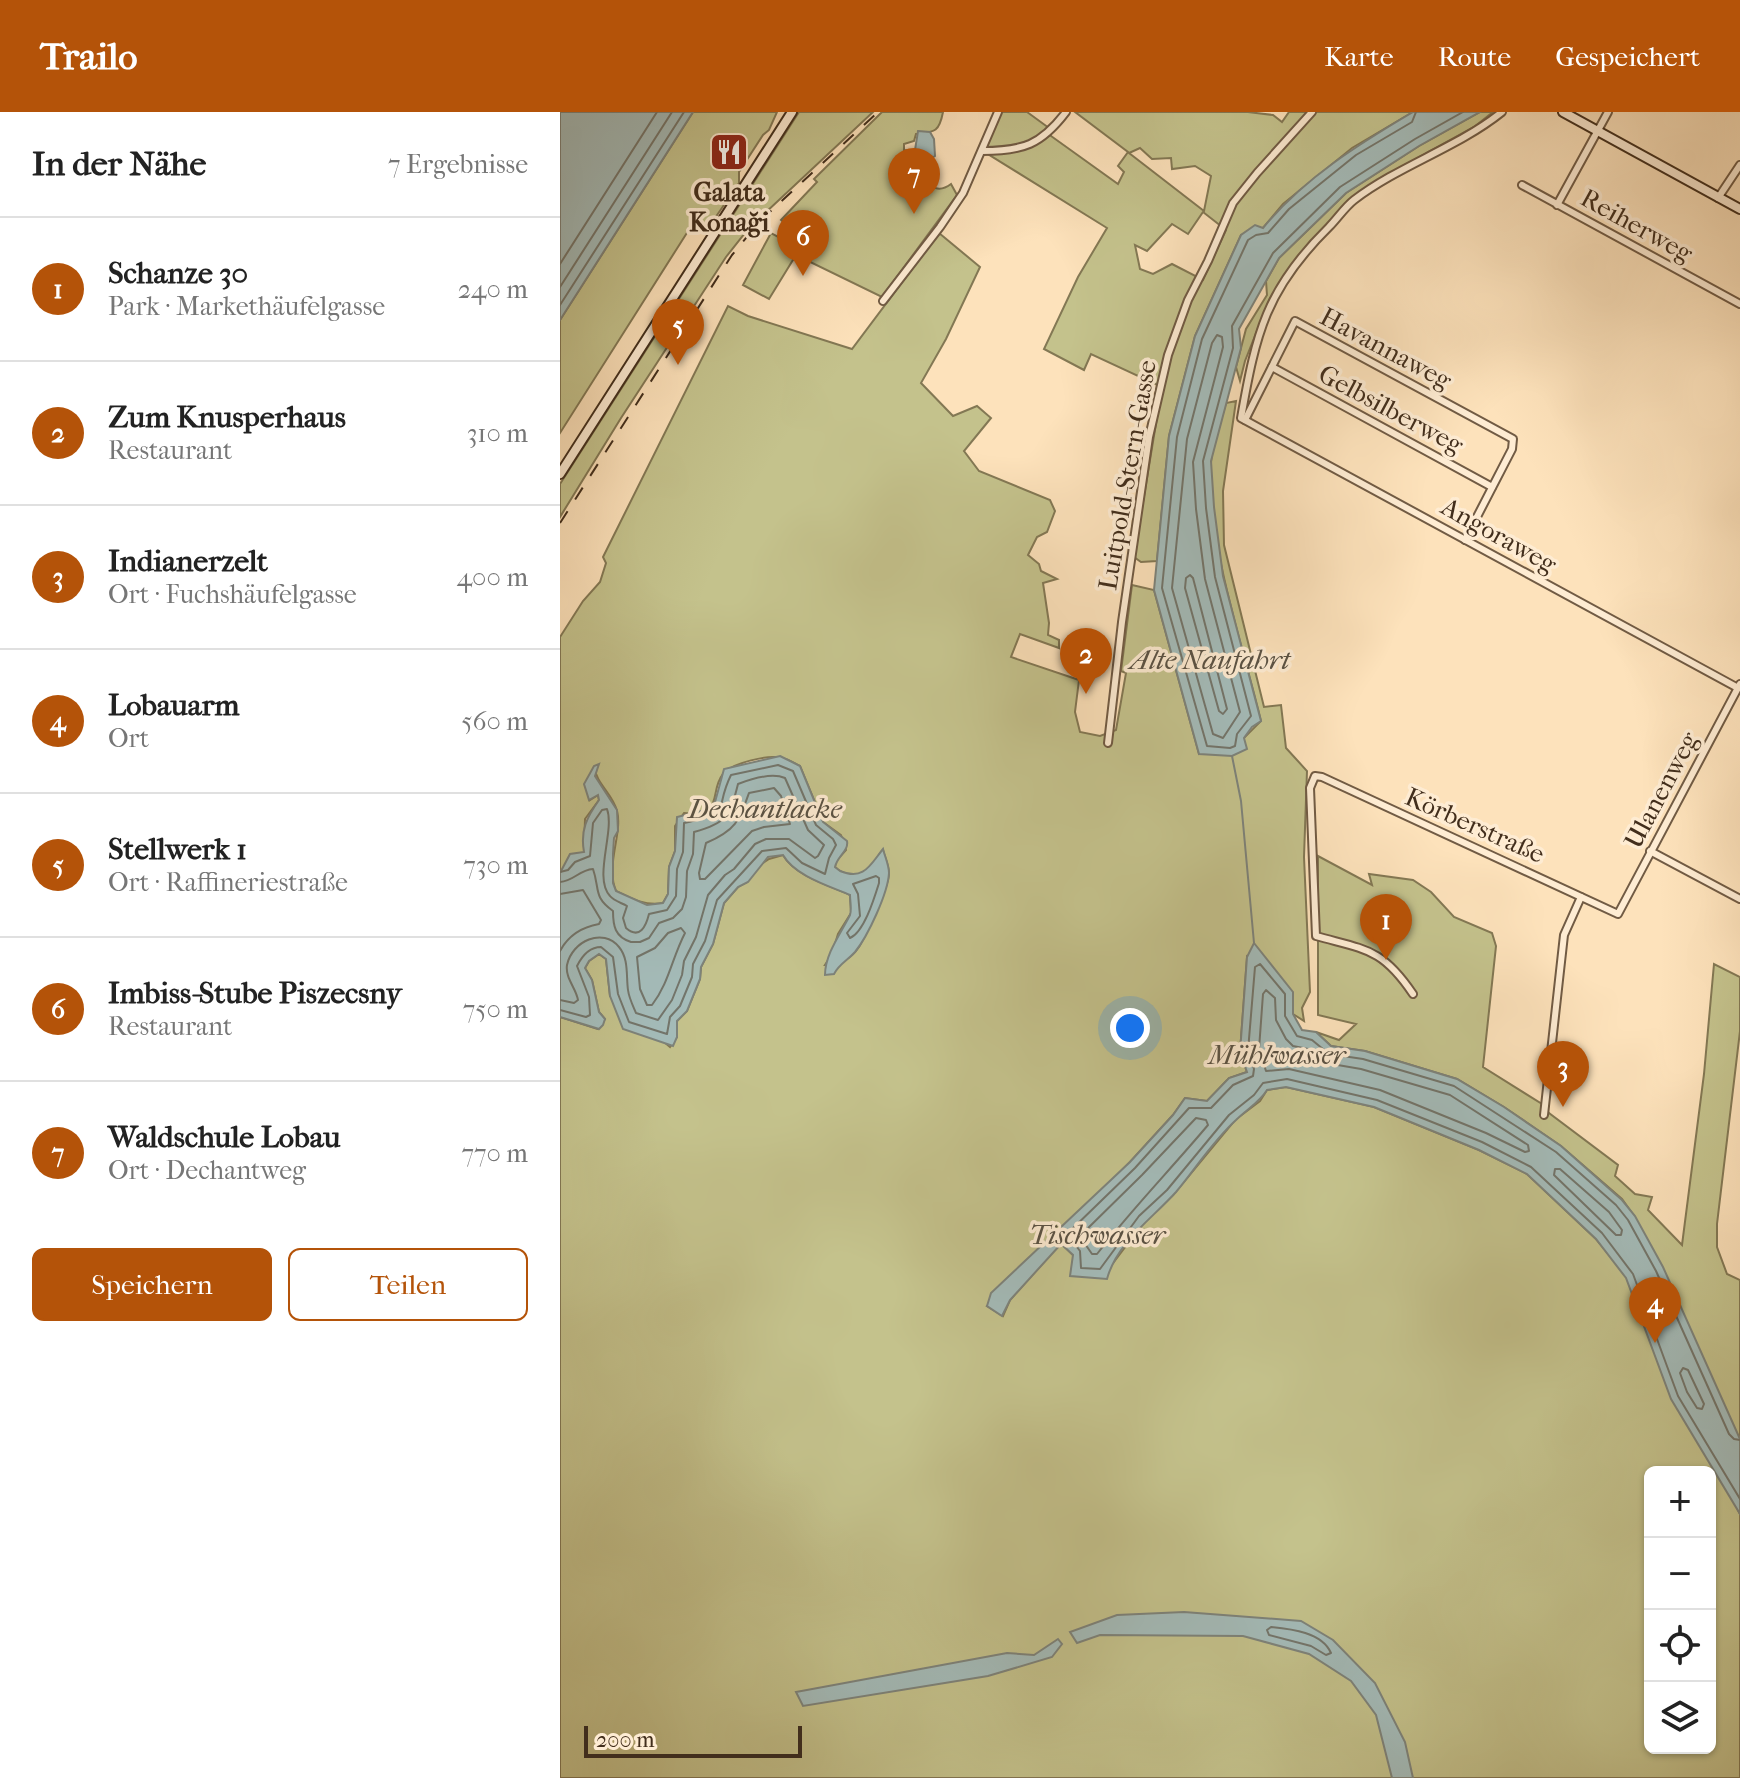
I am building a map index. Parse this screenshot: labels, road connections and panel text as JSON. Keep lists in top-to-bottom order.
{
  "streets": {
    "street": [
      "Reiherweg",
      "Havannaweg",
      "Gelbsilberweg",
      "Luitpold-Stern-Gasse",
      "Angoraweg",
      "Ulanenweg",
      "Körberstraße"
    ]
  },
  "crossings": [
    ["Havannaweg", "Gelbsilberweg"],
    ["Havannaweg", "Angoraweg"],
    ["Angoraweg", "Ulanenweg"],
    ["Ulanenweg", "Körberstraße"]
  ],
  "water": [
    "Alte Naufahrt",
    "Dechantlacke",
    "Mühlwasser",
    "Tischwasser"
  ],
  "places": {
    "restaurant": ["Galata Konaği"]
  },
  "scale_bar": "200 m",
  "page": {
    "header": "Trailo",
    "nav": ["Karte", "Route", "Gespeichert"],
    "heading": ["In der Nähe", "7 Ergebnisse"],
    "pins": [
      "7",
      "6",
      "5",
      "2",
      "1",
      "3",
      "4"
    ],
    "list": [
      {
        "mark": "1",
        "name": "Schanze 30",
        "note": "Park · Markethäufelgasse",
        "value": "240 m"
      },
      {
        "mark": "2",
        "name": "Zum Knusperhaus",
        "note": "Restaurant",
        "value": "310 m"
      },
      {
        "mark": "3",
        "name": "Indianerzelt",
        "note": "Ort · Fuchshäufelgasse",
        "value": "400 m"
      },
      {
        "mark": "4",
        "name": "Lobauarm",
        "note": "Ort",
        "value": "560 m"
      },
      {
        "mark": "5",
        "name": "Stellwerk 1",
        "note": "Ort · Raffineriestraße",
        "value": "730 m"
      },
      {
        "mark": "6",
        "name": "Imbiss-Stube Piszecsny",
        "note": "Restaurant",
        "value": "750 m"
      },
      {
        "mark": "7",
        "name": "Waldschule Lobau",
        "note": "Ort · Dechantweg",
        "value": "770 m"
      }
    ],
    "buttons": ["Speichern", "Teilen"],
    "map_buttons": ["+", "−"],
    "scale": "200 m"
  }
}
